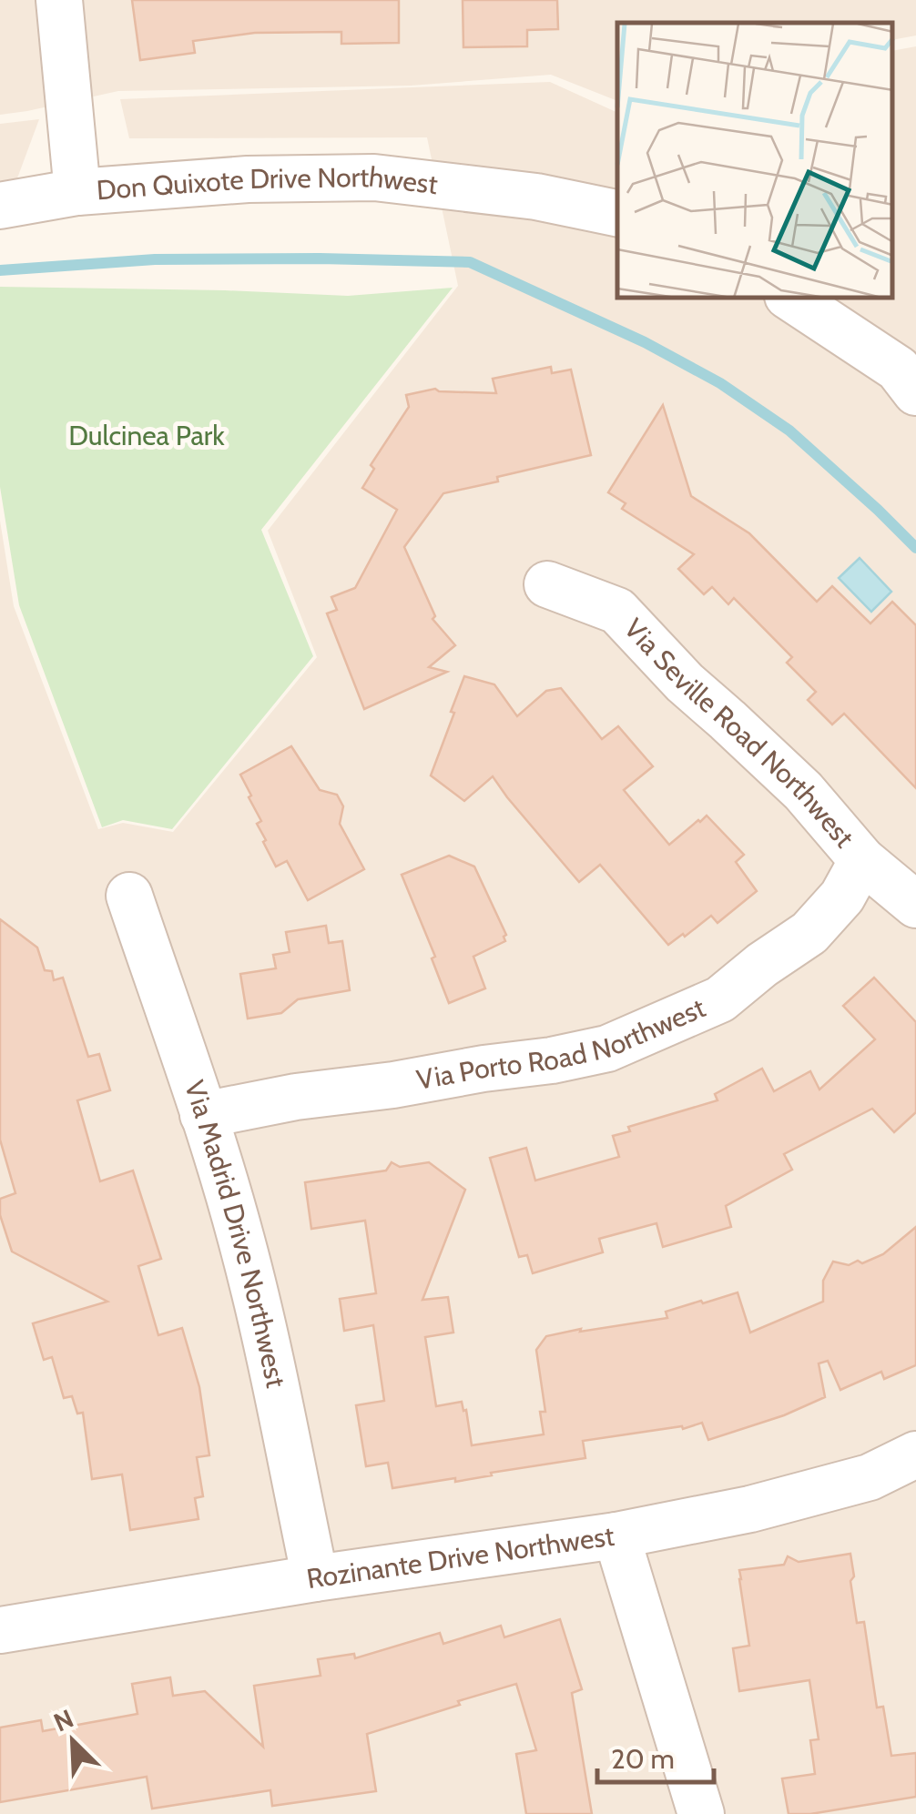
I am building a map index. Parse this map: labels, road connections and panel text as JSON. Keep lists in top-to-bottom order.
{
  "streets": {
    "street": [
      "Don Quixote Drive Northwest",
      "Via Seville Road Northwest",
      "Via Porto Road Northwest",
      "Via Madrid Drive Northwest",
      "Rozinante Drive Northwest"
    ]
  },
  "crossings": [
    ["Via Seville Road Northwest", "Via Porto Road Northwest"],
    ["Via Porto Road Northwest", "Via Madrid Drive Northwest"],
    ["Via Madrid Drive Northwest", "Rozinante Drive Northwest"]
  ],
  "parks": ["Dulcinea Park"],
  "scale_bar": "20 m",
  "north": "top left"
}
